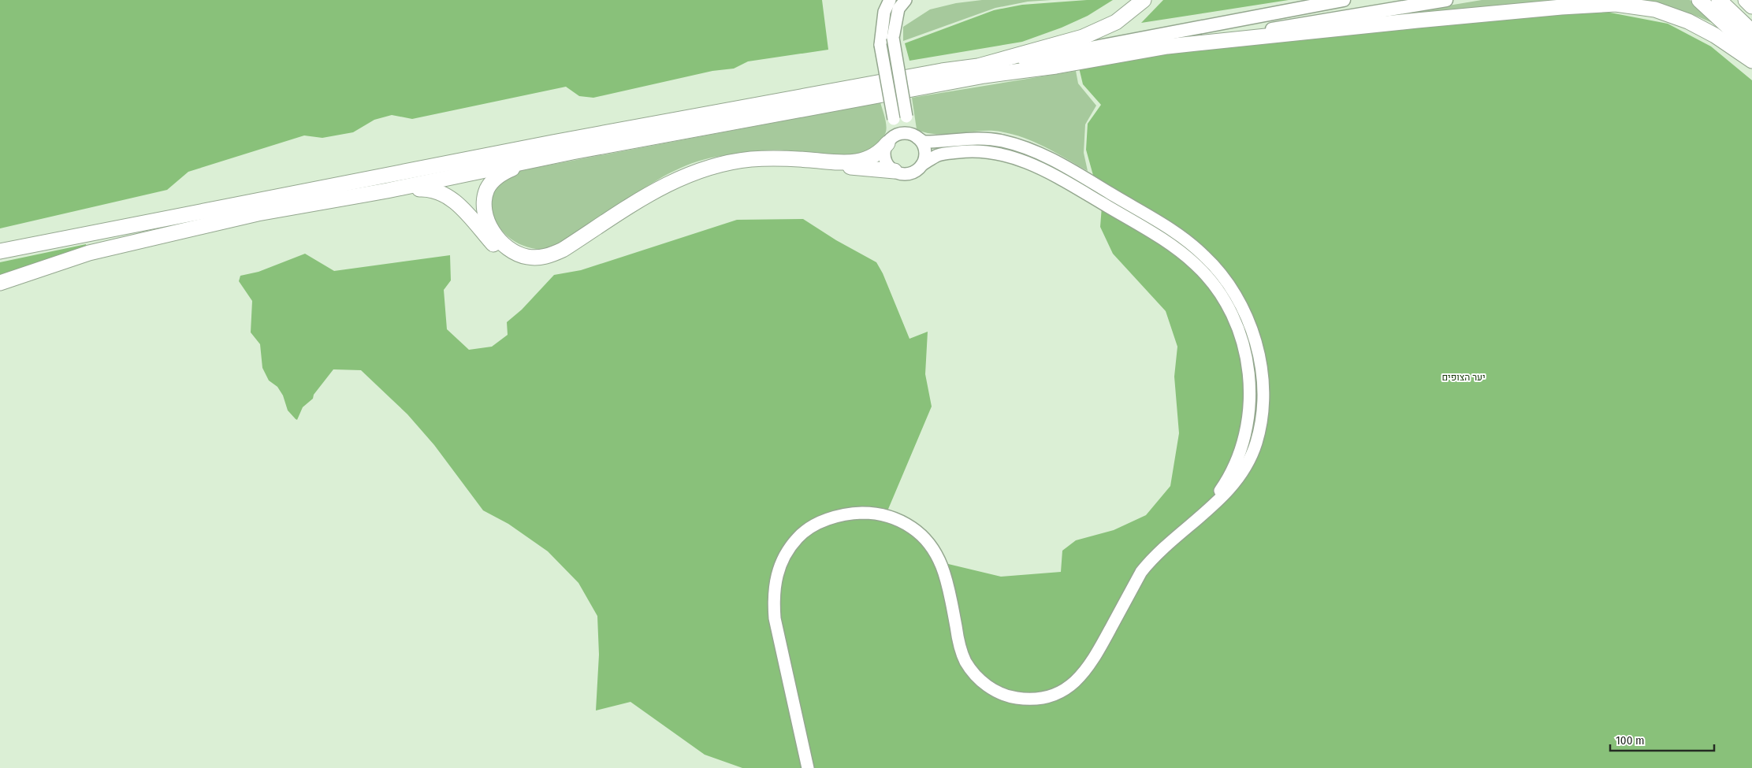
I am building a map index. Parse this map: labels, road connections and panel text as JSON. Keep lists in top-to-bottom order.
{
  "parks": ["יער הצופים"],
  "scale_bar": "100 m"
}
